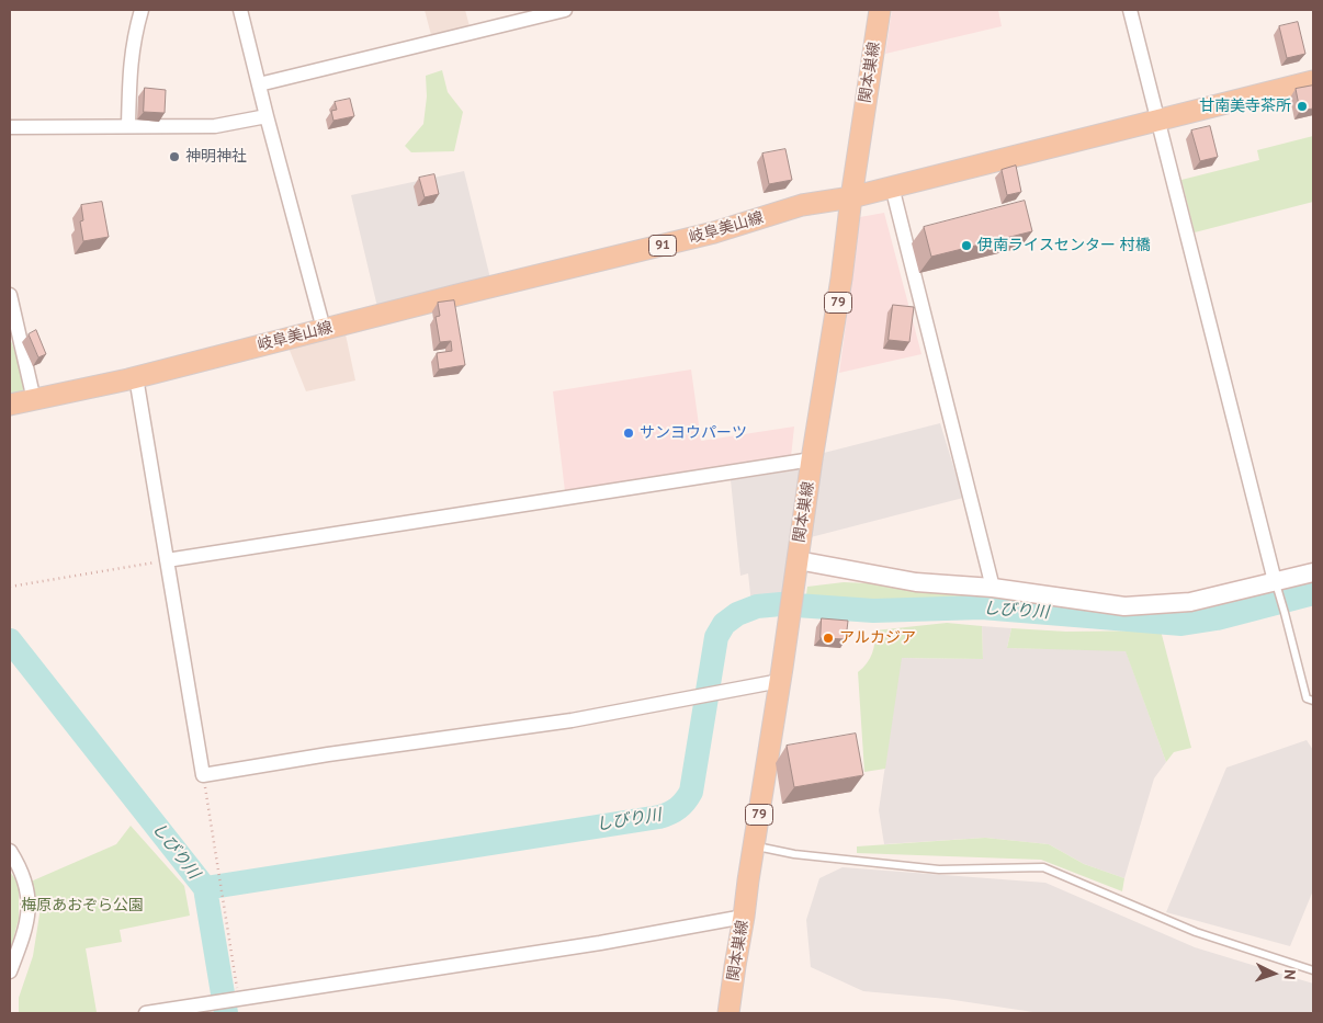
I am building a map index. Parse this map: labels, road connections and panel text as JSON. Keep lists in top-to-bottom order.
{
  "streets": {
    "main road": [
      "関本巣線",
      "岐阜美山線",
      "91",
      "79"
    ]
  },
  "crossings": [
    ["関本巣線", "岐阜美山線"]
  ],
  "water": ["しびり川"],
  "parks": ["梅原あおぞら公園"],
  "places": [
    "甘南美寺茶所",
    "神明神社",
    "伊南ライスセンター 村橋",
    "サンヨウパーツ",
    "アルカジア"
  ],
  "north": "right"
}
